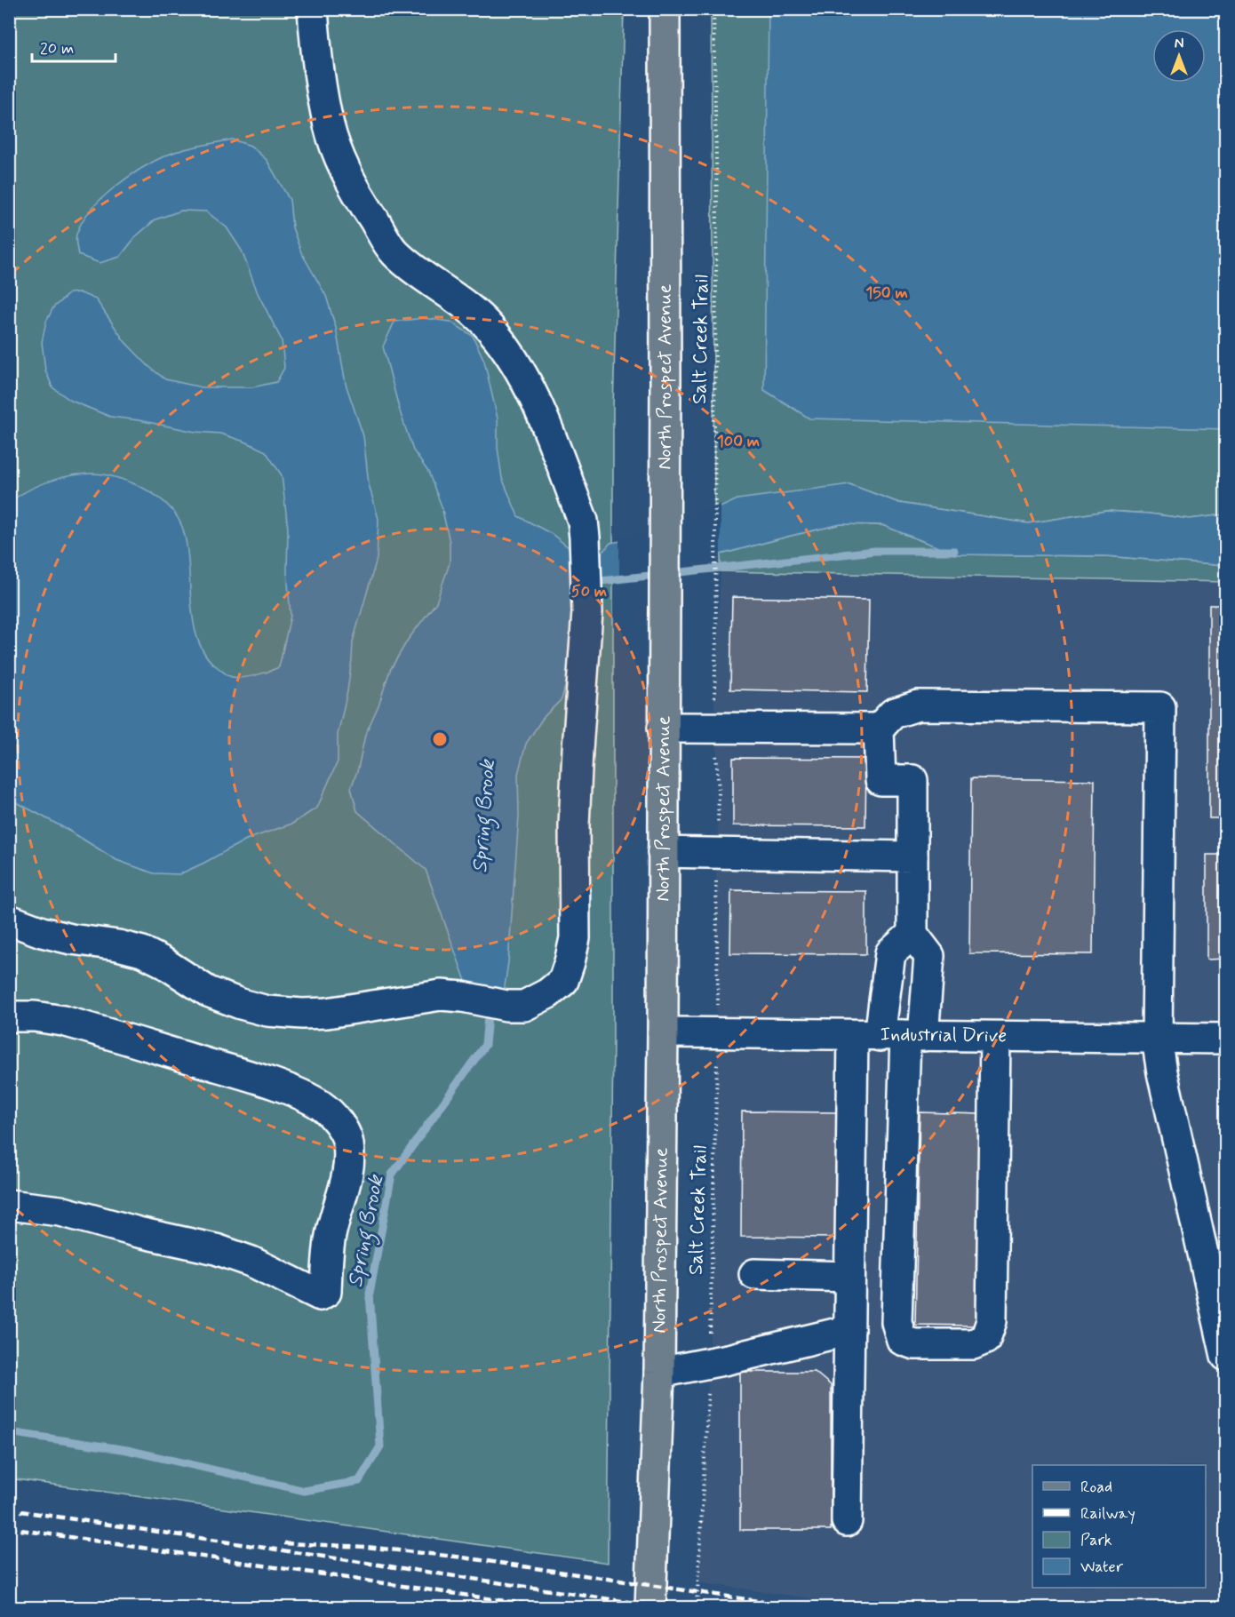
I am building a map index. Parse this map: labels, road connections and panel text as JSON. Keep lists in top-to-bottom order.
{
  "streets": {
    "main road": ["North Prospect Avenue"],
    "street": ["Industrial Drive"],
    "path": ["Salt Creek Trail"]
  },
  "crossings": [
    ["North Prospect Avenue", "Industrial Drive"]
  ],
  "water": ["Spring Brook"],
  "legend": [
    "Road",
    "Railway",
    "Park",
    "Water"
  ],
  "scale_bar": "20 m",
  "north": "top",
  "rings": ["150 m", "100 m", "50 m"]
}
